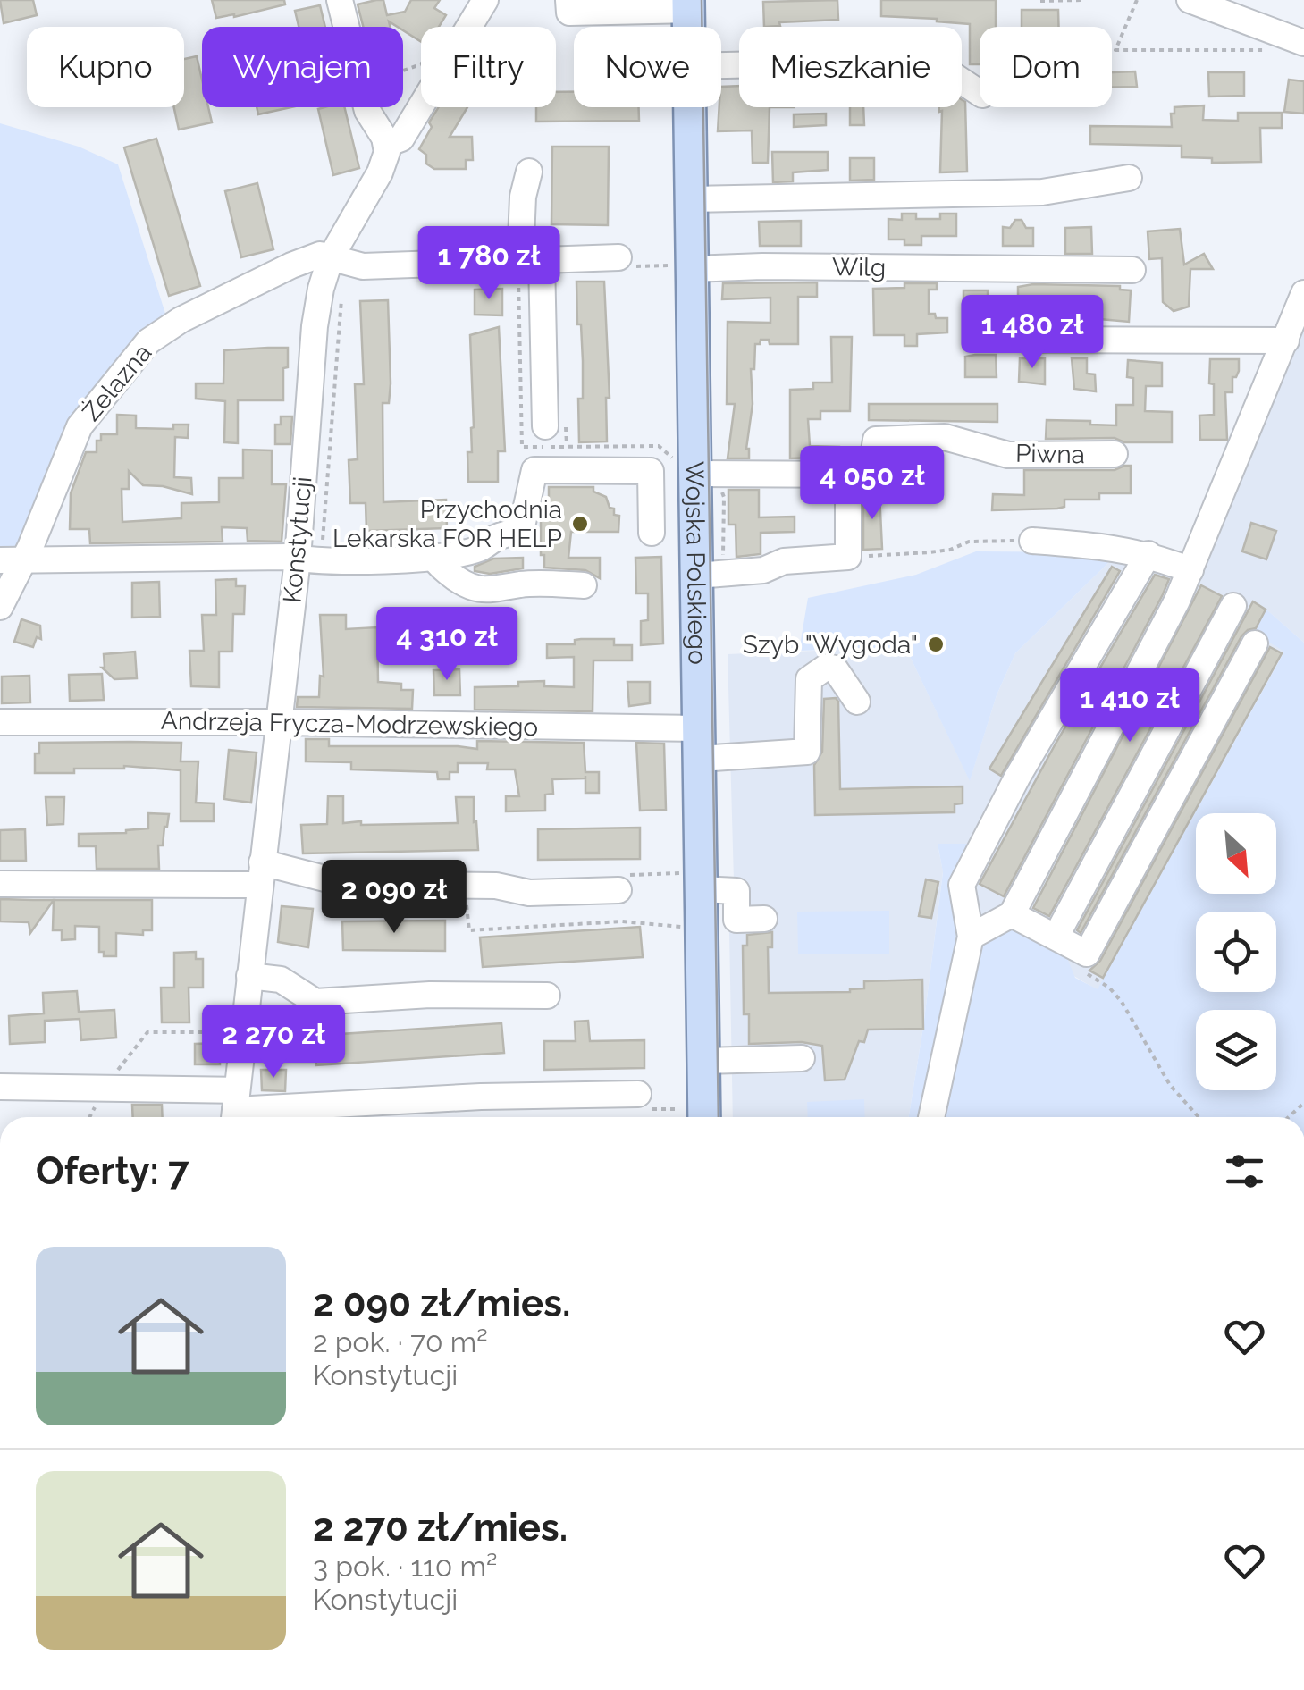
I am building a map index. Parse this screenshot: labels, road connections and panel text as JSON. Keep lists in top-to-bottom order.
{
  "streets": {
    "main road": ["Wojska Polskiego"],
    "street": [
      "Wilg",
      "Żelazna",
      "Piwna",
      "Konstytucji",
      "Andrzeja Frycza-Modrzewskiego"
    ]
  },
  "crossings": [
    ["Wilg", "Wojska Polskiego"],
    ["Żelazna", "Konstytucji"],
    ["Piwna", "Wojska Polskiego"],
    ["Konstytucji", "Andrzeja Frycza-Modrzewskiego"],
    ["Wojska Polskiego", "Andrzeja Frycza-Modrzewskiego"]
  ],
  "places": ["Przychodnia Lekarska FOR HELP", "Szyb \"Wygoda\""],
  "north": "bottom right",
  "page": {
    "chip": [
      "Kupno",
      "Wynajem",
      "Filtry",
      "Nowe",
      "Mieszkanie",
      "Dom"
    ],
    "price": [
      "1 780 zł",
      "1 480 zł",
      "4 050 zł",
      "4 310 zł",
      "1 410 zł",
      "2 090 zł",
      "2 270 zł"
    ],
    "heading": "Oferty: 7",
    "list": [
      {
        "name": "2 090 zł/mies.",
        "note": "2 pok. · 70 m² · Konstytucji"
      },
      {
        "name": "2 270 zł/mies.",
        "note": "3 pok. · 110 m² · Konstytucji"
      }
    ]
  }
}
